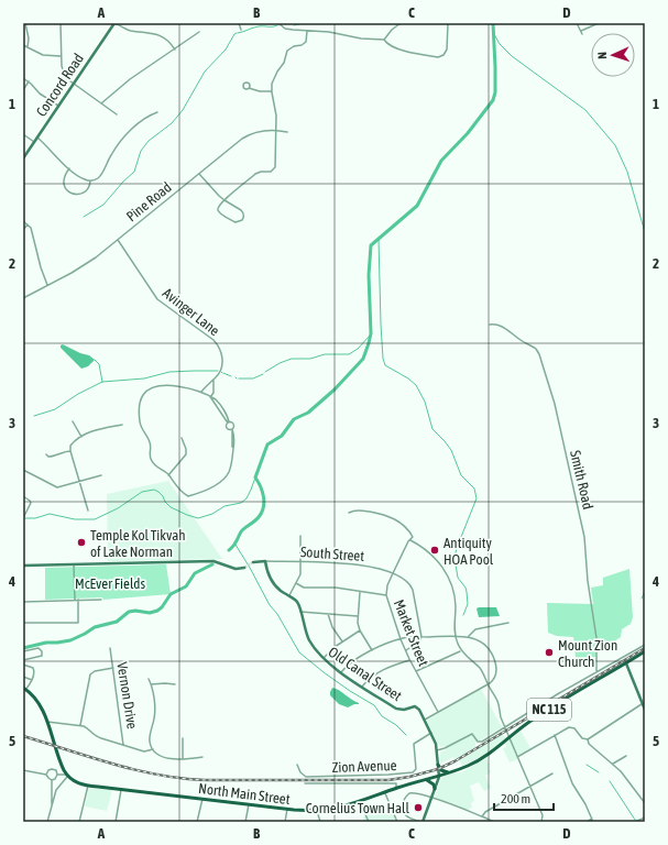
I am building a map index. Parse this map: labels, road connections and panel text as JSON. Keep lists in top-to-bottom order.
{
  "streets": {
    "main road": ["NC 115", "North Main Street"],
    "street": [
      "Concord Road",
      "Pine Road",
      "Avinger Lane",
      "Smith Road",
      "South Street",
      "Market Street",
      "Old Canal Street",
      "Vernon Drive",
      "Zion Avenue"
    ]
  },
  "crossings": [
    ["Pine Road", "Avinger Lane"],
    ["South Street", "Market Street"],
    ["South Street", "Old Canal Street"],
    ["NC 115", "North Main Street"]
  ],
  "parks": ["McEver Fields"],
  "places": [
    "Temple Kol Tikvah of Lake Norman",
    "Antiquity HOA Pool",
    "Mount Zion Church",
    "Cornelius Town Hall"
  ],
  "scale_bar": "200 m",
  "north": "left",
  "grid": {
    "columns": [
      "A",
      "B",
      "C",
      "D"
    ],
    "rows": [
      "1",
      "2",
      "3",
      "4",
      "5"
    ]
  }
}
